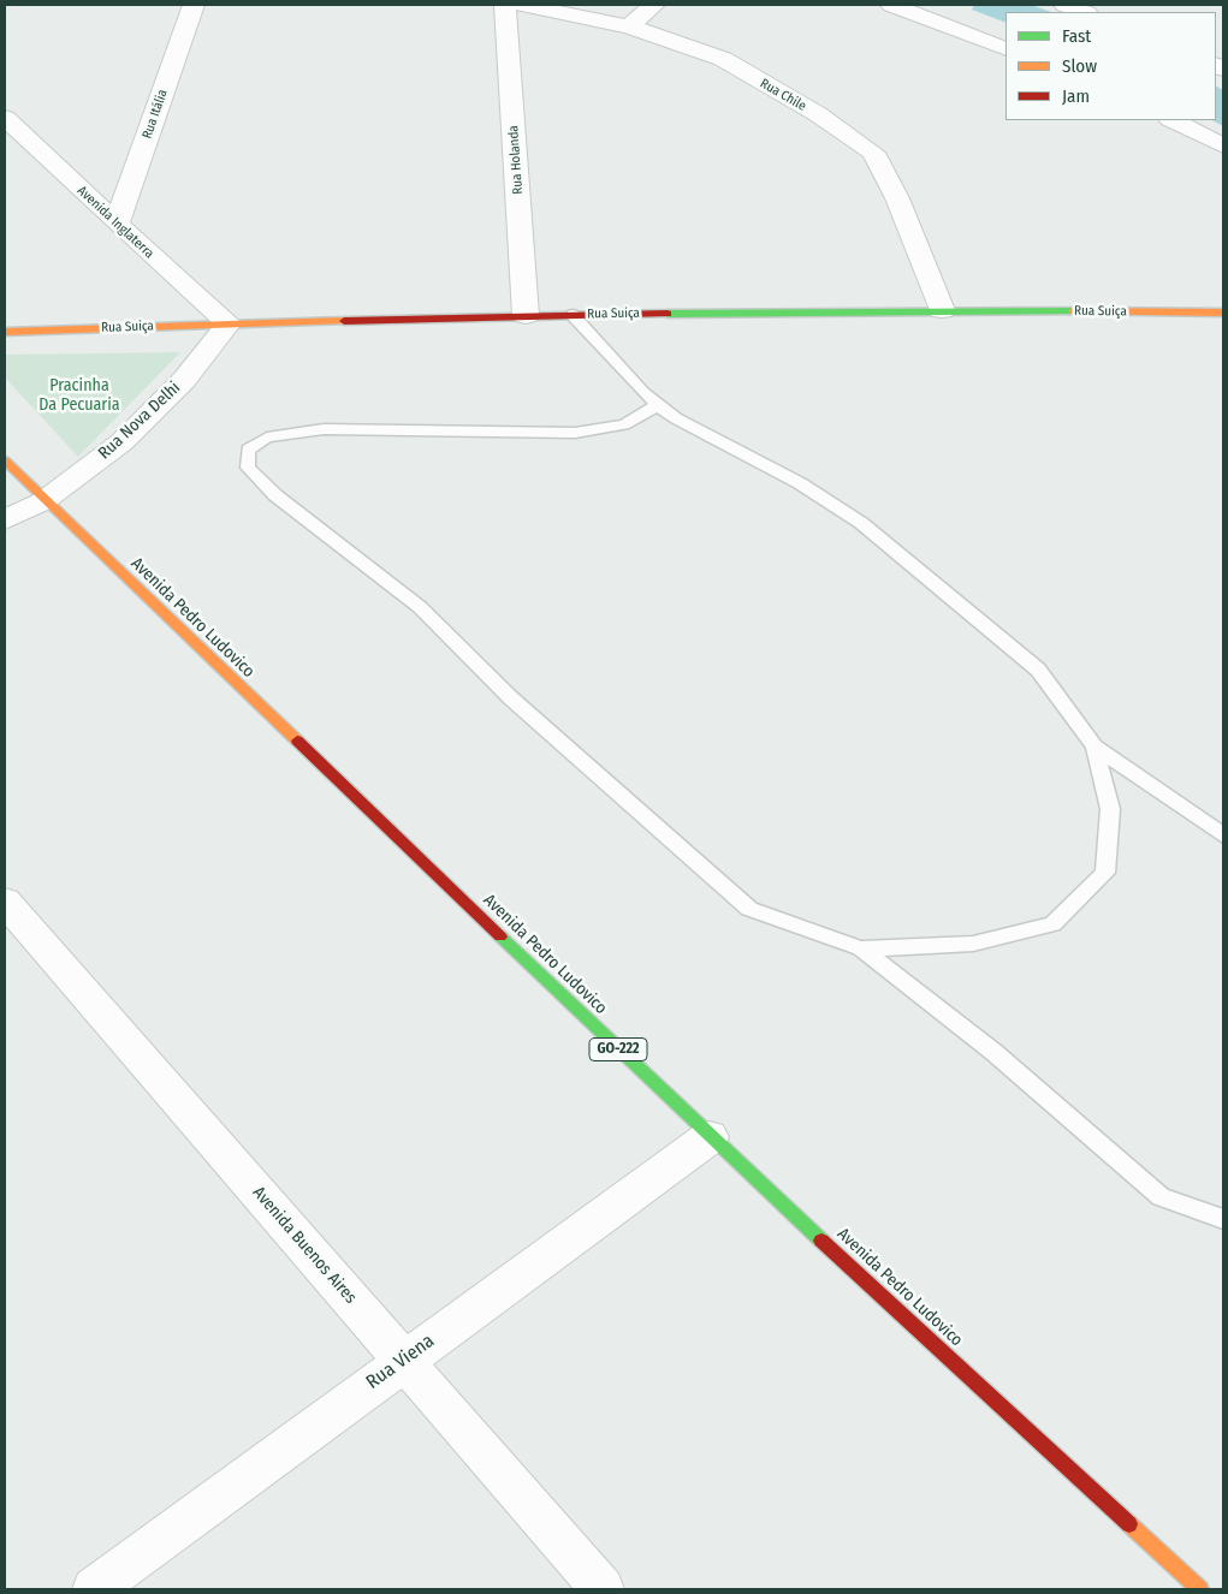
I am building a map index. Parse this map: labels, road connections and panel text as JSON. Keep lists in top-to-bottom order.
{
  "streets": {
    "main road": ["Rua Suiça", "Avenida Pedro Ludovico", "GO-222"],
    "street": [
      "Rua Chile",
      "Rua Itália",
      "Rua Holanda",
      "Avenida Inglaterra",
      "Rua Nova Delhi",
      "Avenida Buenos Aires",
      "Rua Viena"
    ]
  },
  "crossings": [
    ["Rua Chile", "Rua Suiça"],
    ["Rua Itália", "Avenida Inglaterra"],
    ["Rua Holanda", "Rua Suiça"],
    ["Avenida Inglaterra", "Rua Suiça"],
    ["Avenida Inglaterra", "Rua Nova Delhi"],
    ["Rua Suiça", "Rua Nova Delhi"],
    ["Rua Nova Delhi", "Avenida Pedro Ludovico"],
    ["Avenida Pedro Ludovico", "Rua Viena"],
    ["Avenida Buenos Aires", "Rua Viena"]
  ],
  "parks": ["Pracinha Da Pecuaria"],
  "legend": ["Fast", "Slow", "Jam"]
}
